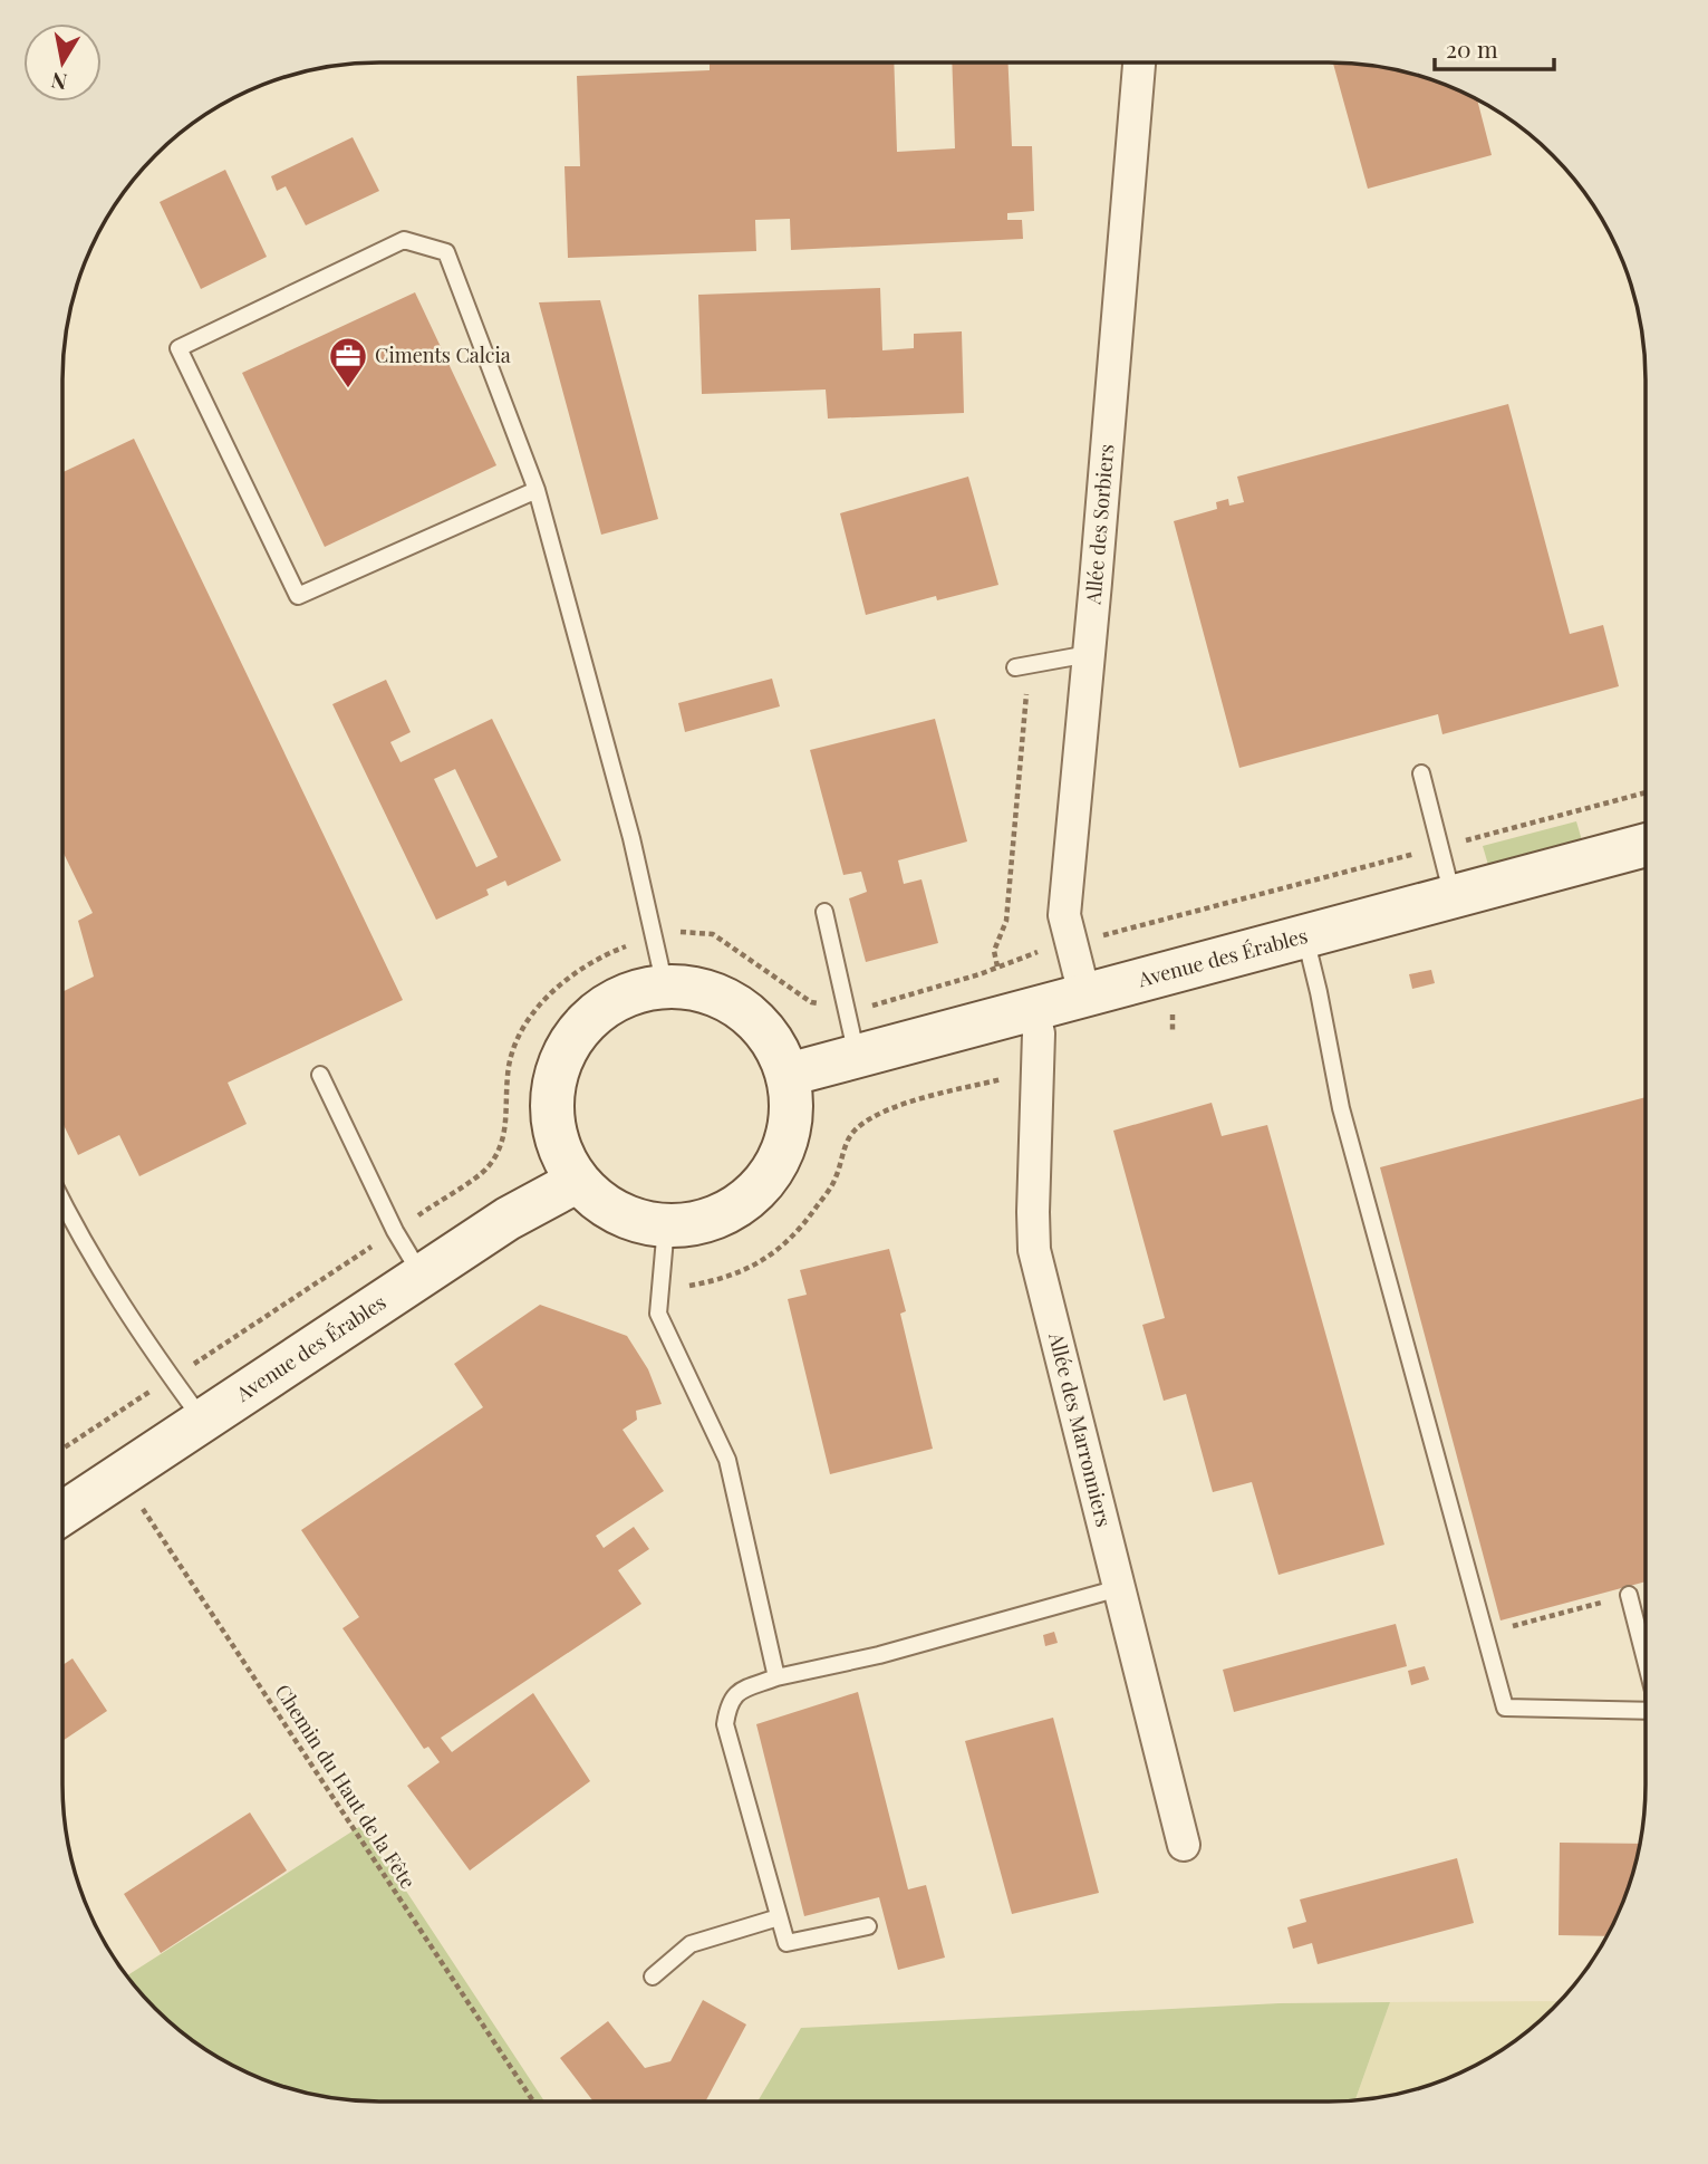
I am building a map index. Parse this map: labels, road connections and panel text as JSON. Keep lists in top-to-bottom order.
{
  "streets": {
    "street": ["Allée des Sorbiers", "Avenue des Érables", "Allée des Marronniers"],
    "path": ["Chemin du Haut de la Fête"]
  },
  "crossings": [
    ["Allée des Sorbiers", "Avenue des Érables"],
    ["Avenue des Érables", "Allée des Marronniers"],
    ["Avenue des Érables", "Chemin du Haut de la Fête"]
  ],
  "places": {
    "office": ["Ciments Calcia"]
  },
  "scale_bar": "20 m",
  "north": "bottom"
}
